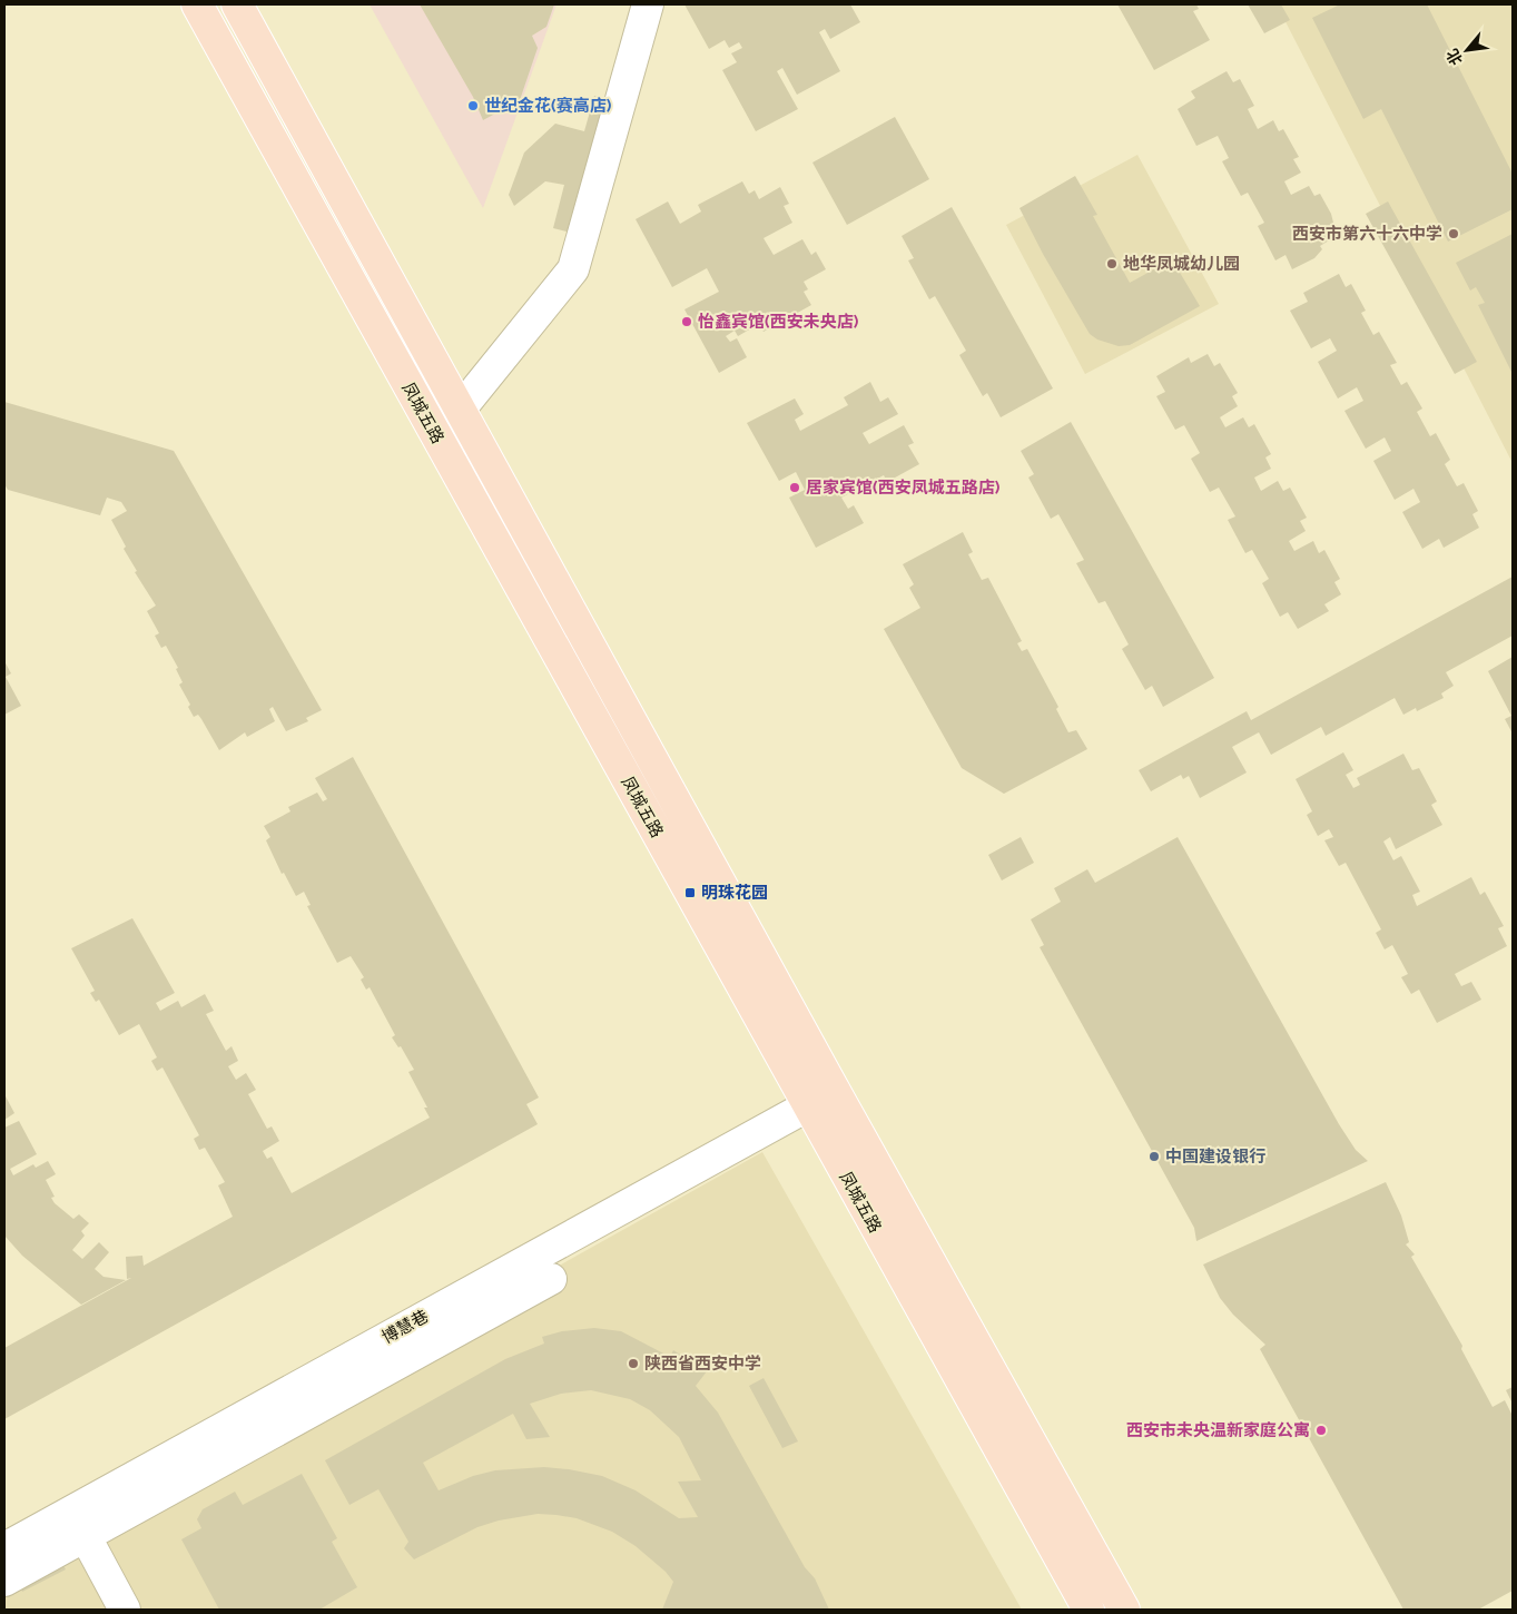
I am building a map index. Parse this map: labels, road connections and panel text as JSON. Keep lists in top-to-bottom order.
{
  "streets": {
    "main road": ["凤城五路"],
    "street": ["博慧巷"]
  },
  "crossings": [
    ["凤城五路", "博慧巷"]
  ],
  "places": {
    "other": [
      "世纪金花(赛高店)",
      "西安市第六十六中学",
      "地华凤城幼儿园",
      "怡鑫宾馆(西安未央店)",
      "居家宾馆(西安凤城五路店)",
      "中国建设银行",
      "陕西省西安中学",
      "西安市未央温新家庭公寓"
    ],
    "transit": ["明珠花园"]
  },
  "north": "bottom left"
}
